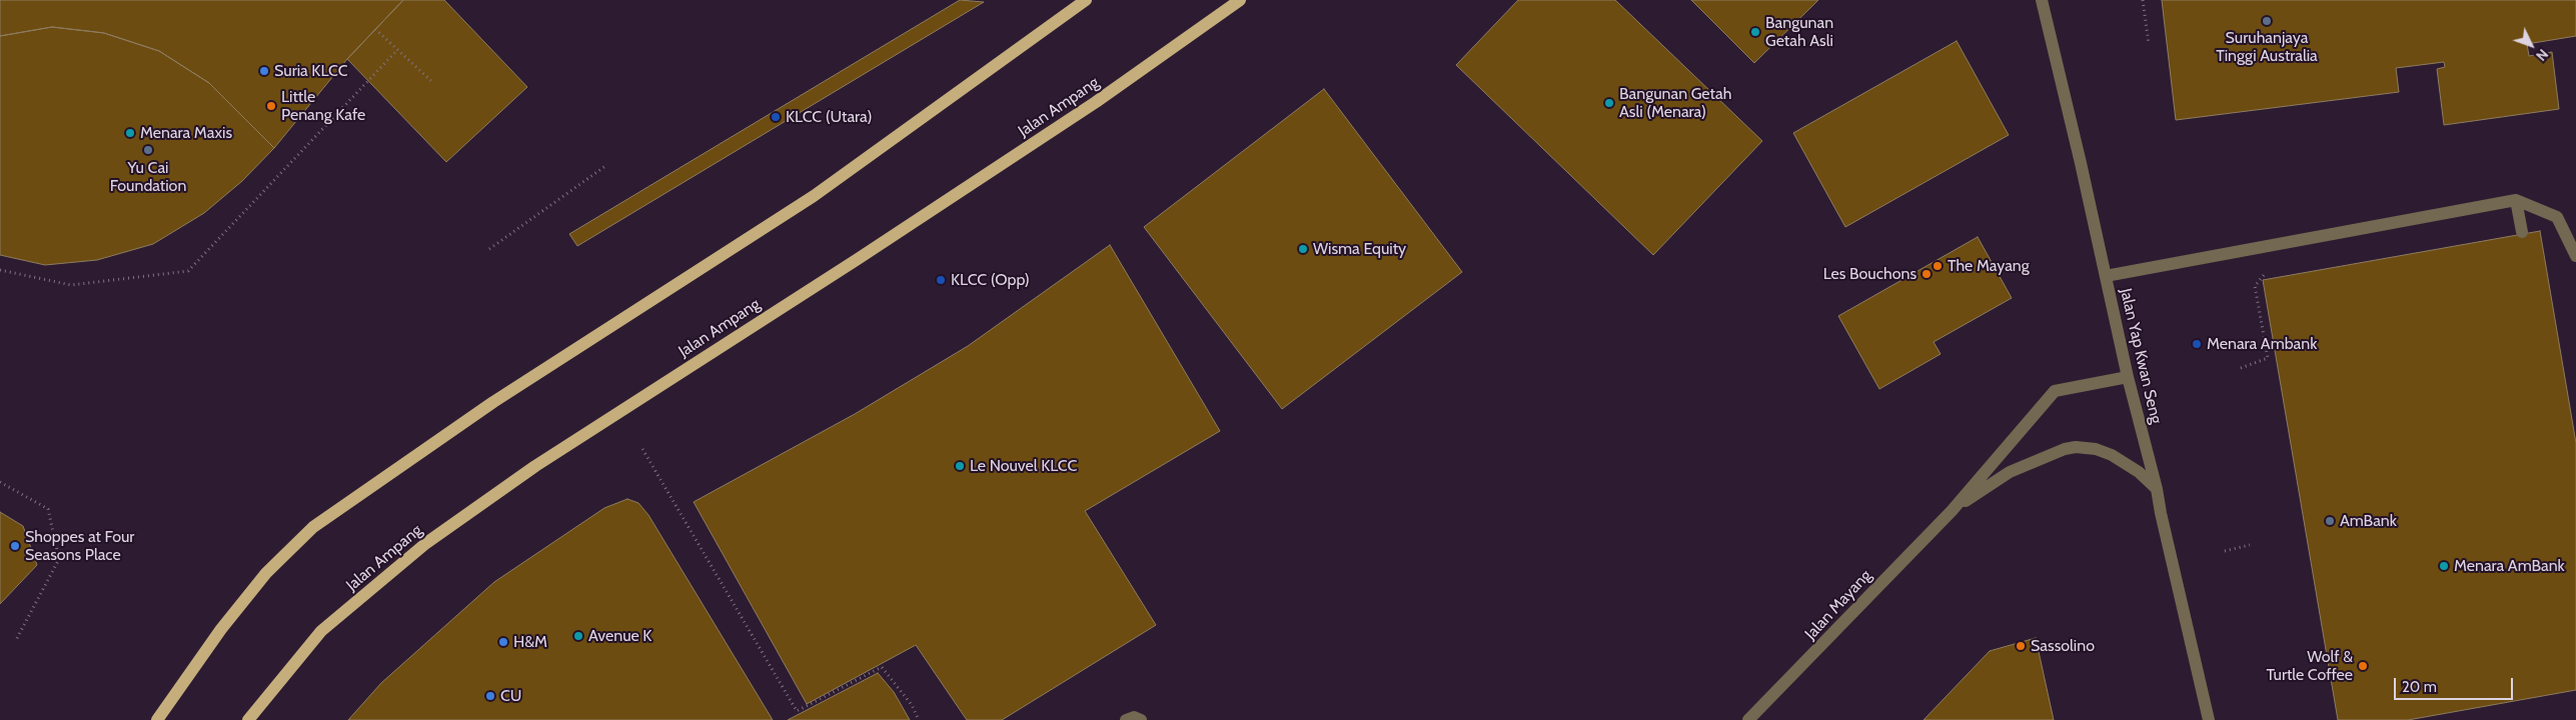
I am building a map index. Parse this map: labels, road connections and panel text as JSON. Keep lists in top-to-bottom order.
{
  "streets": {
    "main road": ["Jalan Ampang"],
    "street": ["Jalan Yap Kwan Seng", "Jalan Mayang"]
  },
  "crossings": [
    ["Jalan Yap Kwan Seng", "Jalan Mayang"]
  ],
  "places": [
    "Suruhanjaya Tinggi Australia",
    "Bangunan Getah Asli",
    "Suria KLCC",
    "Bangunan Getah Asli (Menara)",
    "Little Penang Kafe",
    "KLCC (Utara)",
    "Menara Maxis",
    "Yu Cai Foundation",
    "Wisma Equity",
    "The Mayang",
    "Les Bouchons",
    "KLCC (Opp)",
    "Menara Ambank",
    "Le Nouvel KLCC",
    "AmBank",
    "Shoppes at Four Seasons Place",
    "Menara AmBank",
    "Avenue K",
    "H&M",
    "Sassolino",
    "Wolf & Turtle Coffee",
    "CU"
  ],
  "scale_bar": "20 m",
  "north": "bottom right"
}
